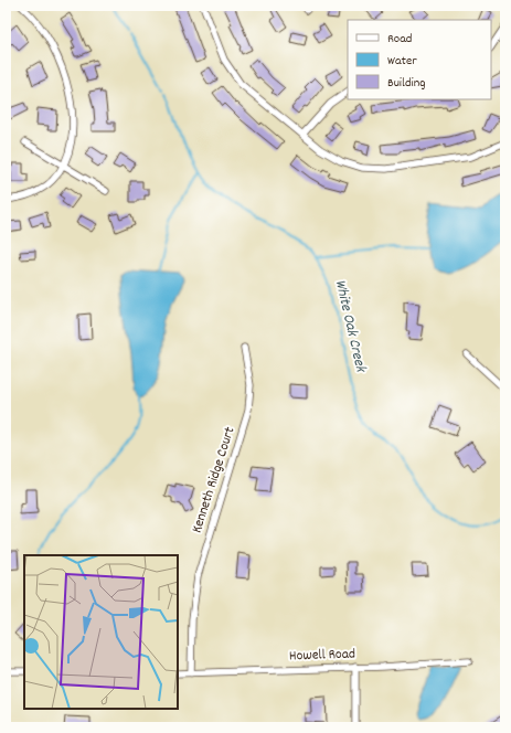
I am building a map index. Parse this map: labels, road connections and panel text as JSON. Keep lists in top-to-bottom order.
{
  "streets": {
    "street": ["Kenneth Ridge Court", "Howell Road"]
  },
  "crossings": [
    ["Kenneth Ridge Court", "Howell Road"]
  ],
  "water": ["White Oak Creek"],
  "legend": ["Road", "Water", "Building"]
}
